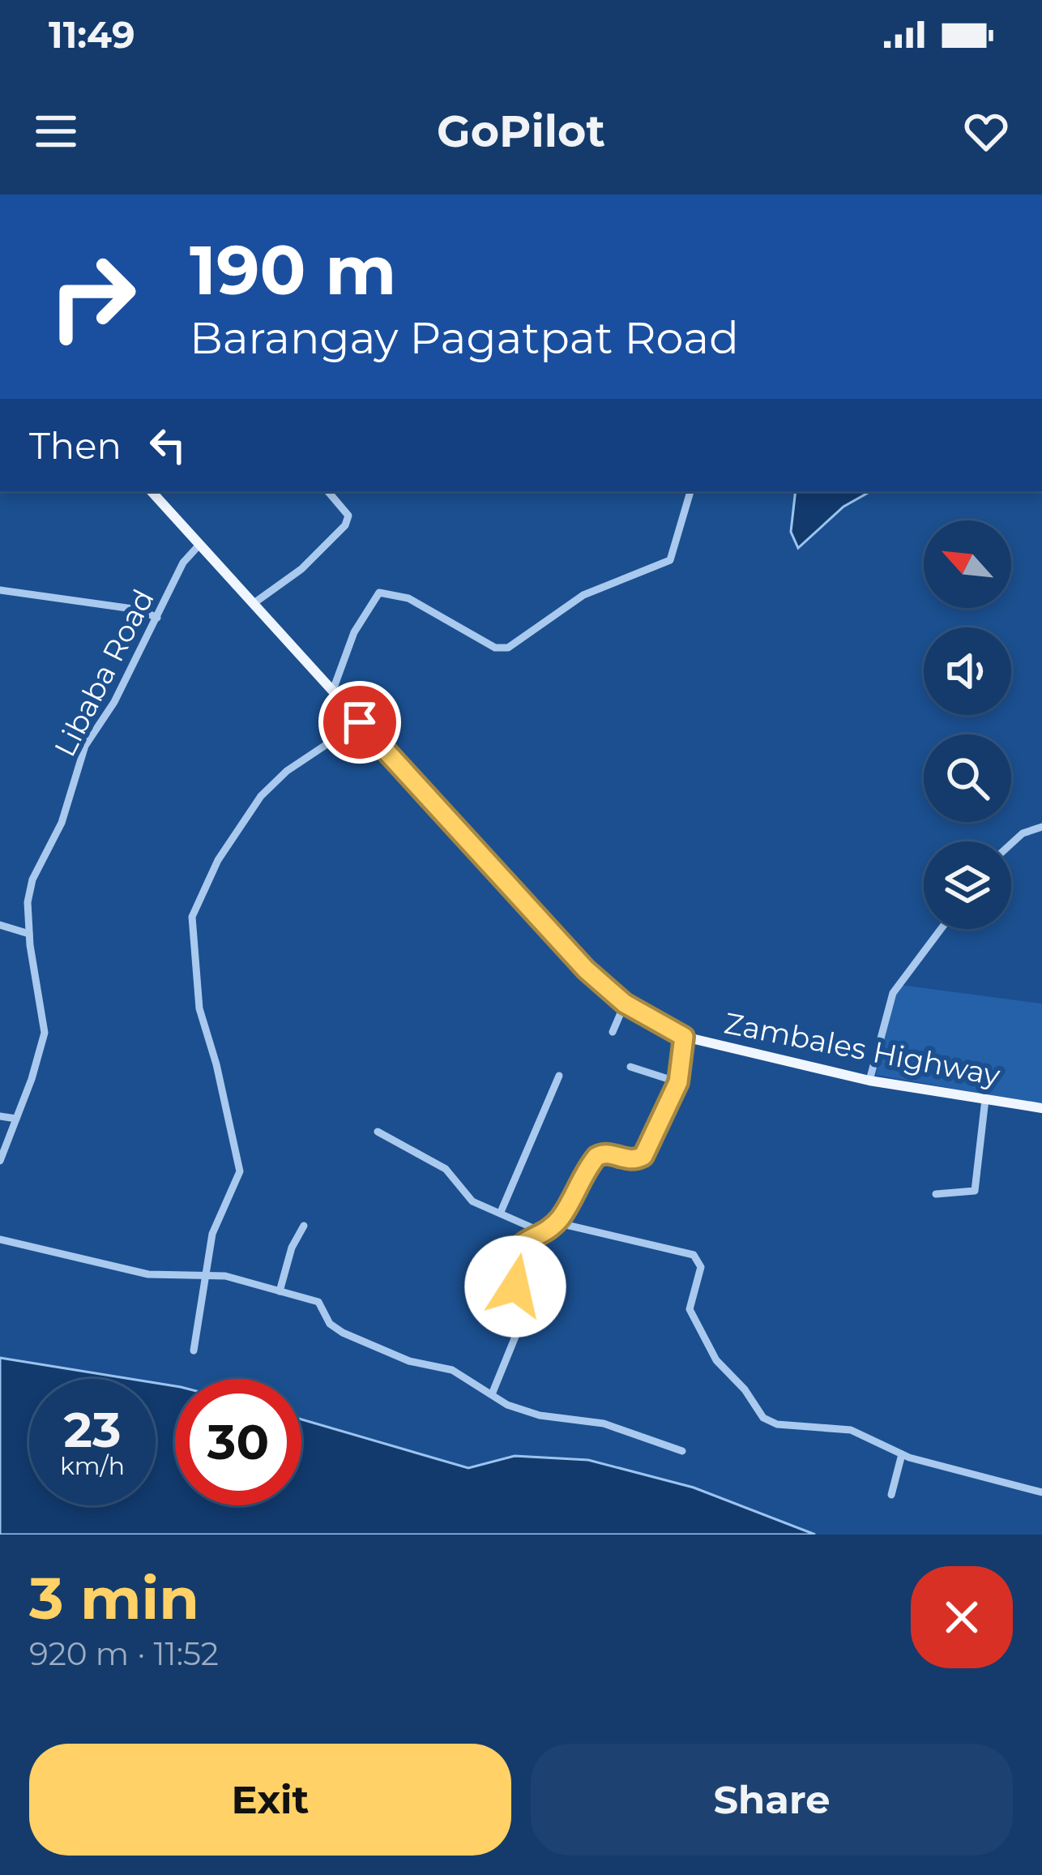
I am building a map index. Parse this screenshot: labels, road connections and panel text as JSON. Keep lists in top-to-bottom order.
{
  "streets": {
    "main road": ["Zambales Highway"],
    "street": ["Libaba Road"]
  },
  "crossings": [
    ["Libaba Road", "Zambales Highway"]
  ],
  "north": "top left",
  "page": {
    "status": "11:49",
    "header": "GoPilot",
    "turn": ["190 m", "Barangay Pagatpat Road"],
    "then": "Then",
    "speed": "23 km/h",
    "limit": "30",
    "heading": ["3 min", "920 m · 11:52"],
    "buttons": ["Exit", "Share"]
  }
}
